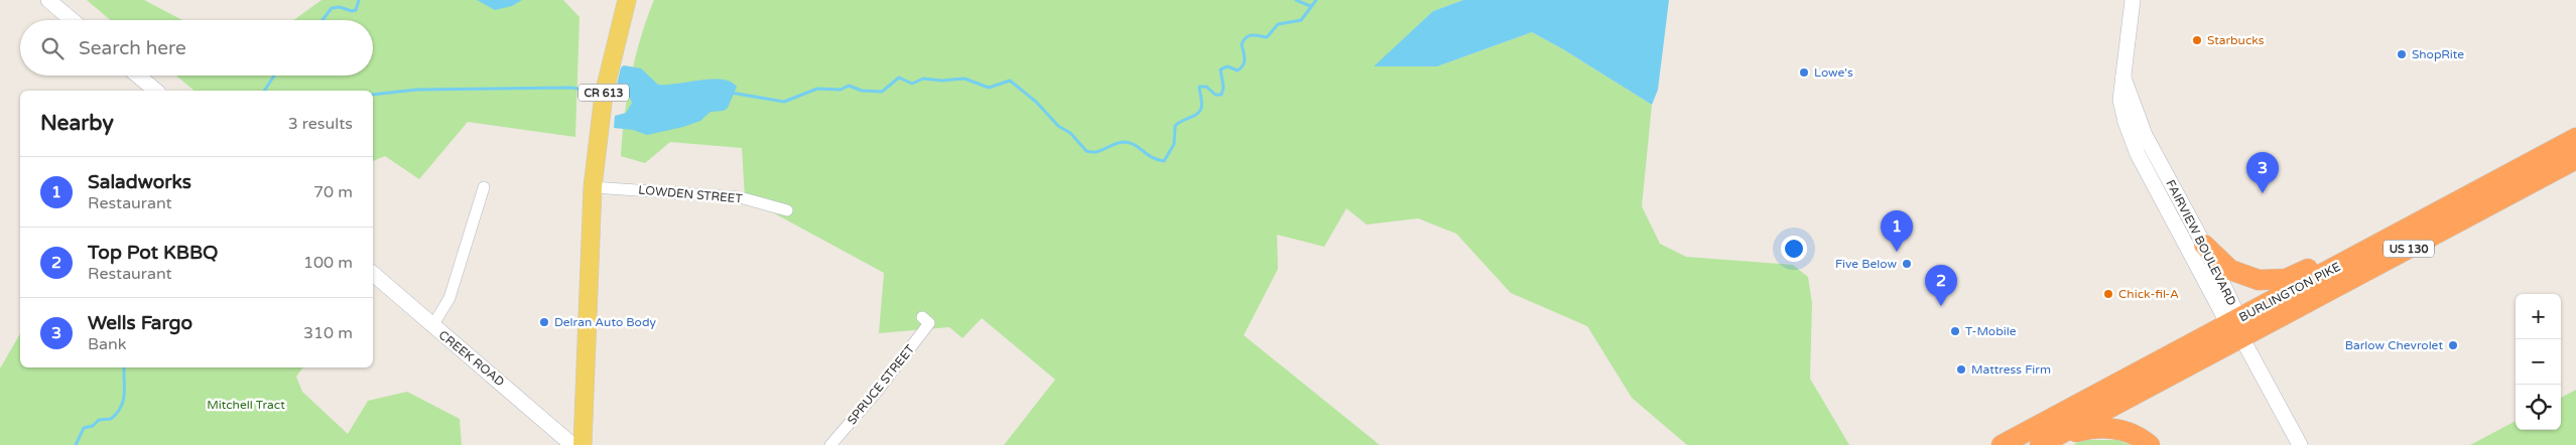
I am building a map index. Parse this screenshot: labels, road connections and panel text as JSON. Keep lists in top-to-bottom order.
{
  "streets": {
    "highway": ["US 130", "BURLINGTON PIKE"],
    "main road": ["CR 613"],
    "street": [
      "LOWDEN STREET",
      "FAIRVIEW BOULEVARD",
      "CREEK ROAD",
      "SPRUCE STREET"
    ]
  },
  "crossings": [
    ["CR 613", "LOWDEN STREET"],
    ["FAIRVIEW BOULEVARD", "BURLINGTON PIKE"]
  ],
  "parks": ["Mitchell Tract"],
  "places": [
    "Starbucks",
    "ShopRite",
    "Lowe's",
    "Five Below",
    "Chick-fil-A",
    "Delran Auto Body",
    "T-Mobile",
    "Barlow Chevrolet",
    "Mattress Firm"
  ],
  "page": {
    "search": "Search here",
    "heading": ["Nearby", "3 results"],
    "pins": ["3", "1", "2"],
    "list": [
      {
        "mark": "1",
        "name": "Saladworks",
        "note": "Restaurant",
        "value": "70 m"
      },
      {
        "mark": "2",
        "name": "Top Pot KBBQ",
        "note": "Restaurant",
        "value": "100 m"
      },
      {
        "mark": "3",
        "name": "Wells Fargo",
        "note": "Bank",
        "value": "310 m"
      }
    ],
    "map_buttons": ["+", "−"]
  }
}
